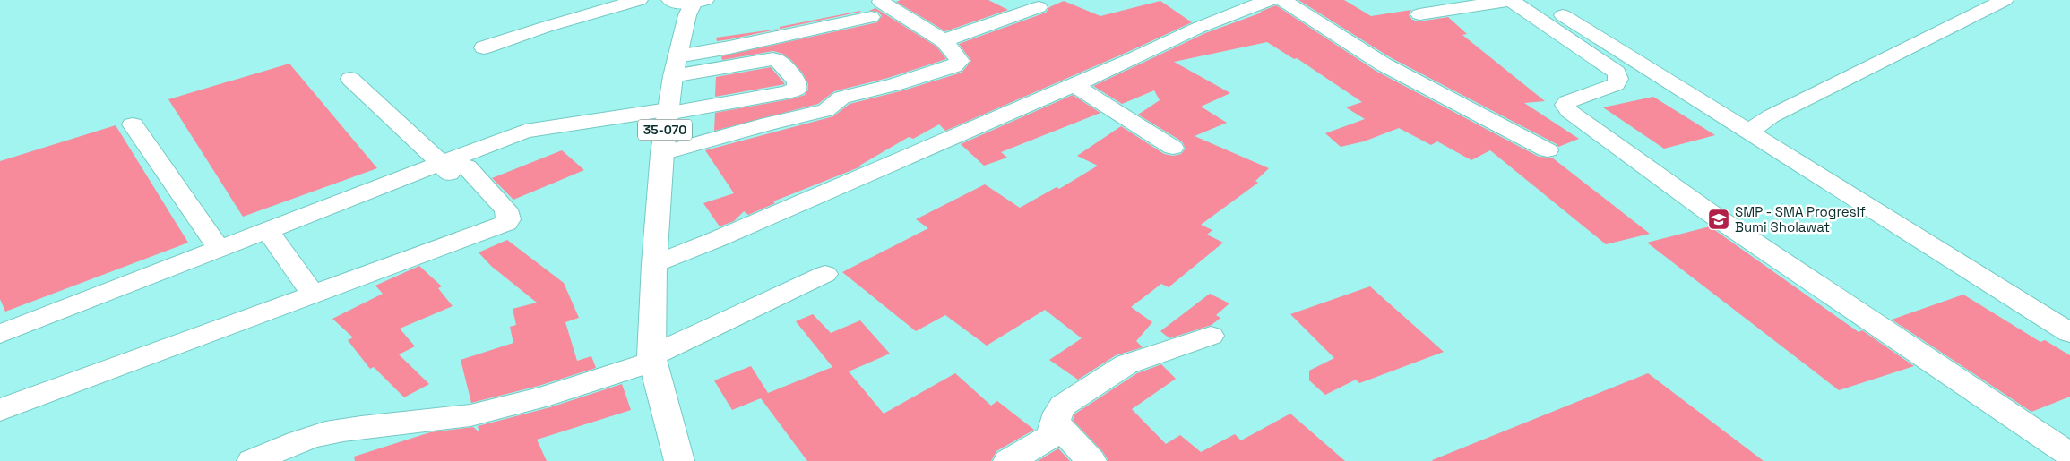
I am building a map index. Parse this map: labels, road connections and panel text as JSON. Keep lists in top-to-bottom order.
{
  "streets": {
    "street": ["35-070"]
  },
  "places": {
    "school or university": ["SMP - SMA Progresif Bumi Sholawat"]
  }
}
